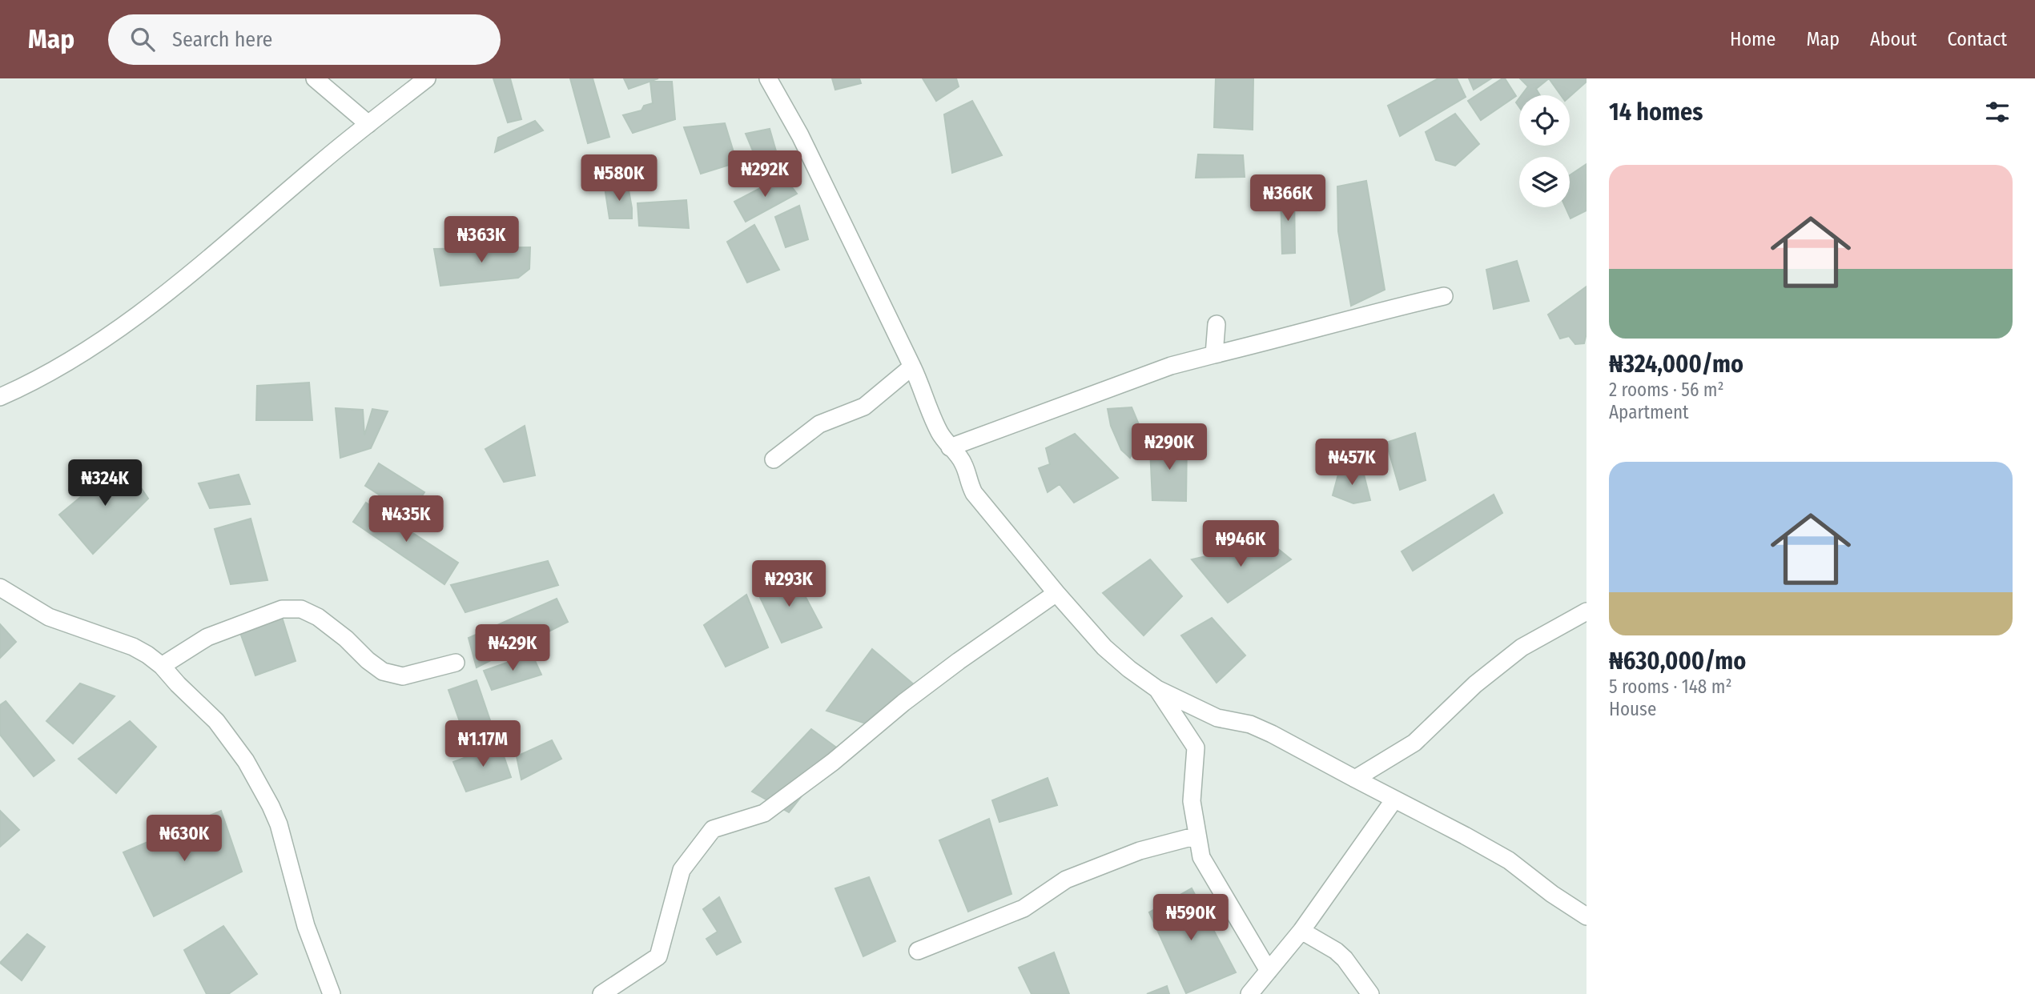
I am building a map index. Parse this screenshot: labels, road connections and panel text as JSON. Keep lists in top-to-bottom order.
{
  "page": {
    "header": "Map",
    "search": "Search here",
    "nav": [
      "Home",
      "Map",
      "About",
      "Contact"
    ],
    "heading": "14 homes",
    "list": [
      {
        "name": "₦324,000/mo",
        "note": "2 rooms · 56 m² · Apartment"
      },
      {
        "name": "₦630,000/mo",
        "note": "5 rooms · 148 m² · House"
      }
    ],
    "price": [
      "₦292K",
      "₦580K",
      "₦366K",
      "₦363K",
      "₦290K",
      "₦457K",
      "₦324K",
      "₦435K",
      "₦946K",
      "₦293K",
      "₦429K",
      "₦1.17M",
      "₦630K",
      "₦590K"
    ]
  }
}
